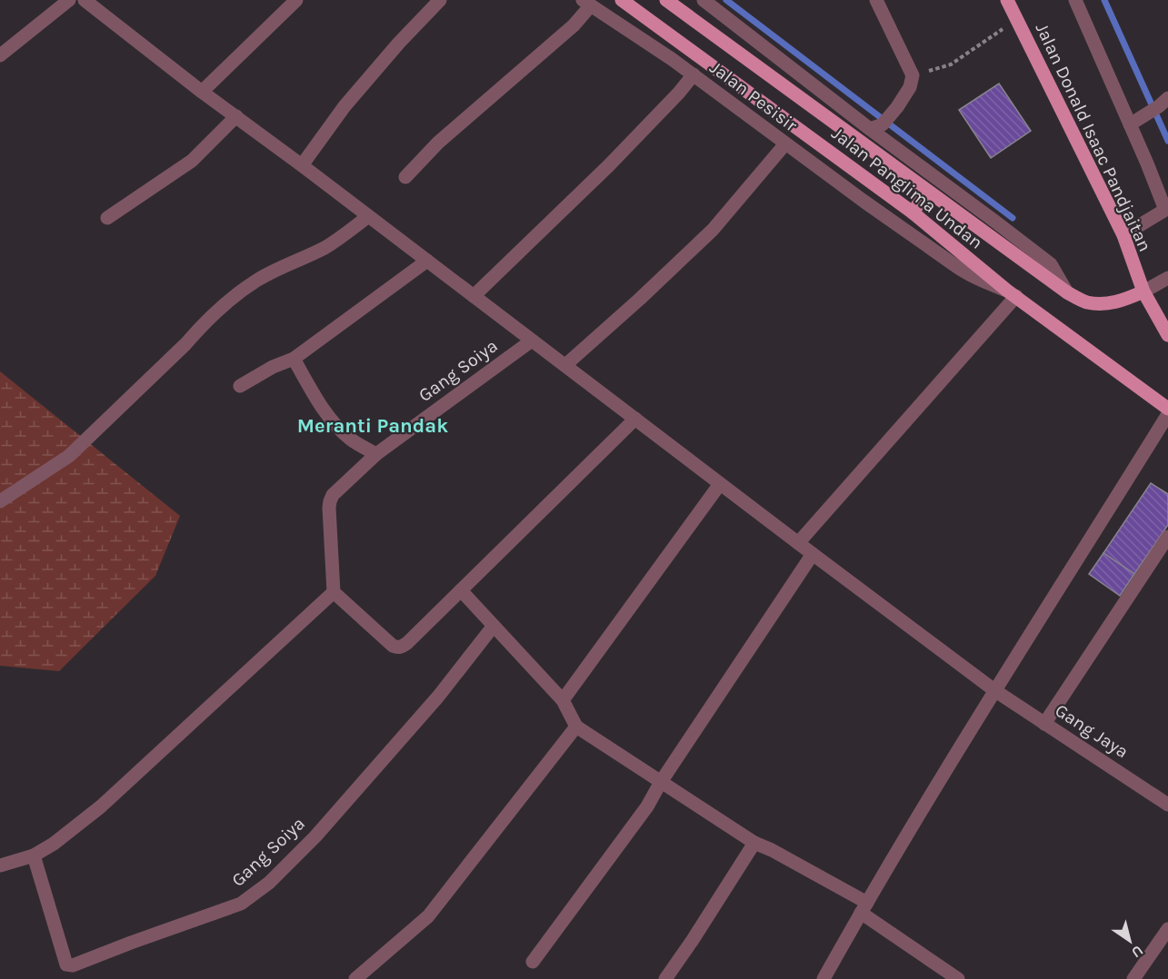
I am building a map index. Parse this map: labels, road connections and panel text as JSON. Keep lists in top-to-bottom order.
{
  "streets": {
    "main road": ["Jalan Donald Isaac Pandjaitan", "Jalan Panglima Undan"],
    "street": ["Jalan Pesisir", "Gang Soiya", "Gang Jaya"]
  },
  "crossings": [
    ["Jalan Pesisir", "Jalan Panglima Undan"],
    ["Jalan Donald Isaac Pandjaitan", "Jalan Panglima Undan"],
    ["Gang Soiya", "Gang Jaya"]
  ],
  "districts": ["Meranti Pandak"],
  "north": "bottom right"
}
